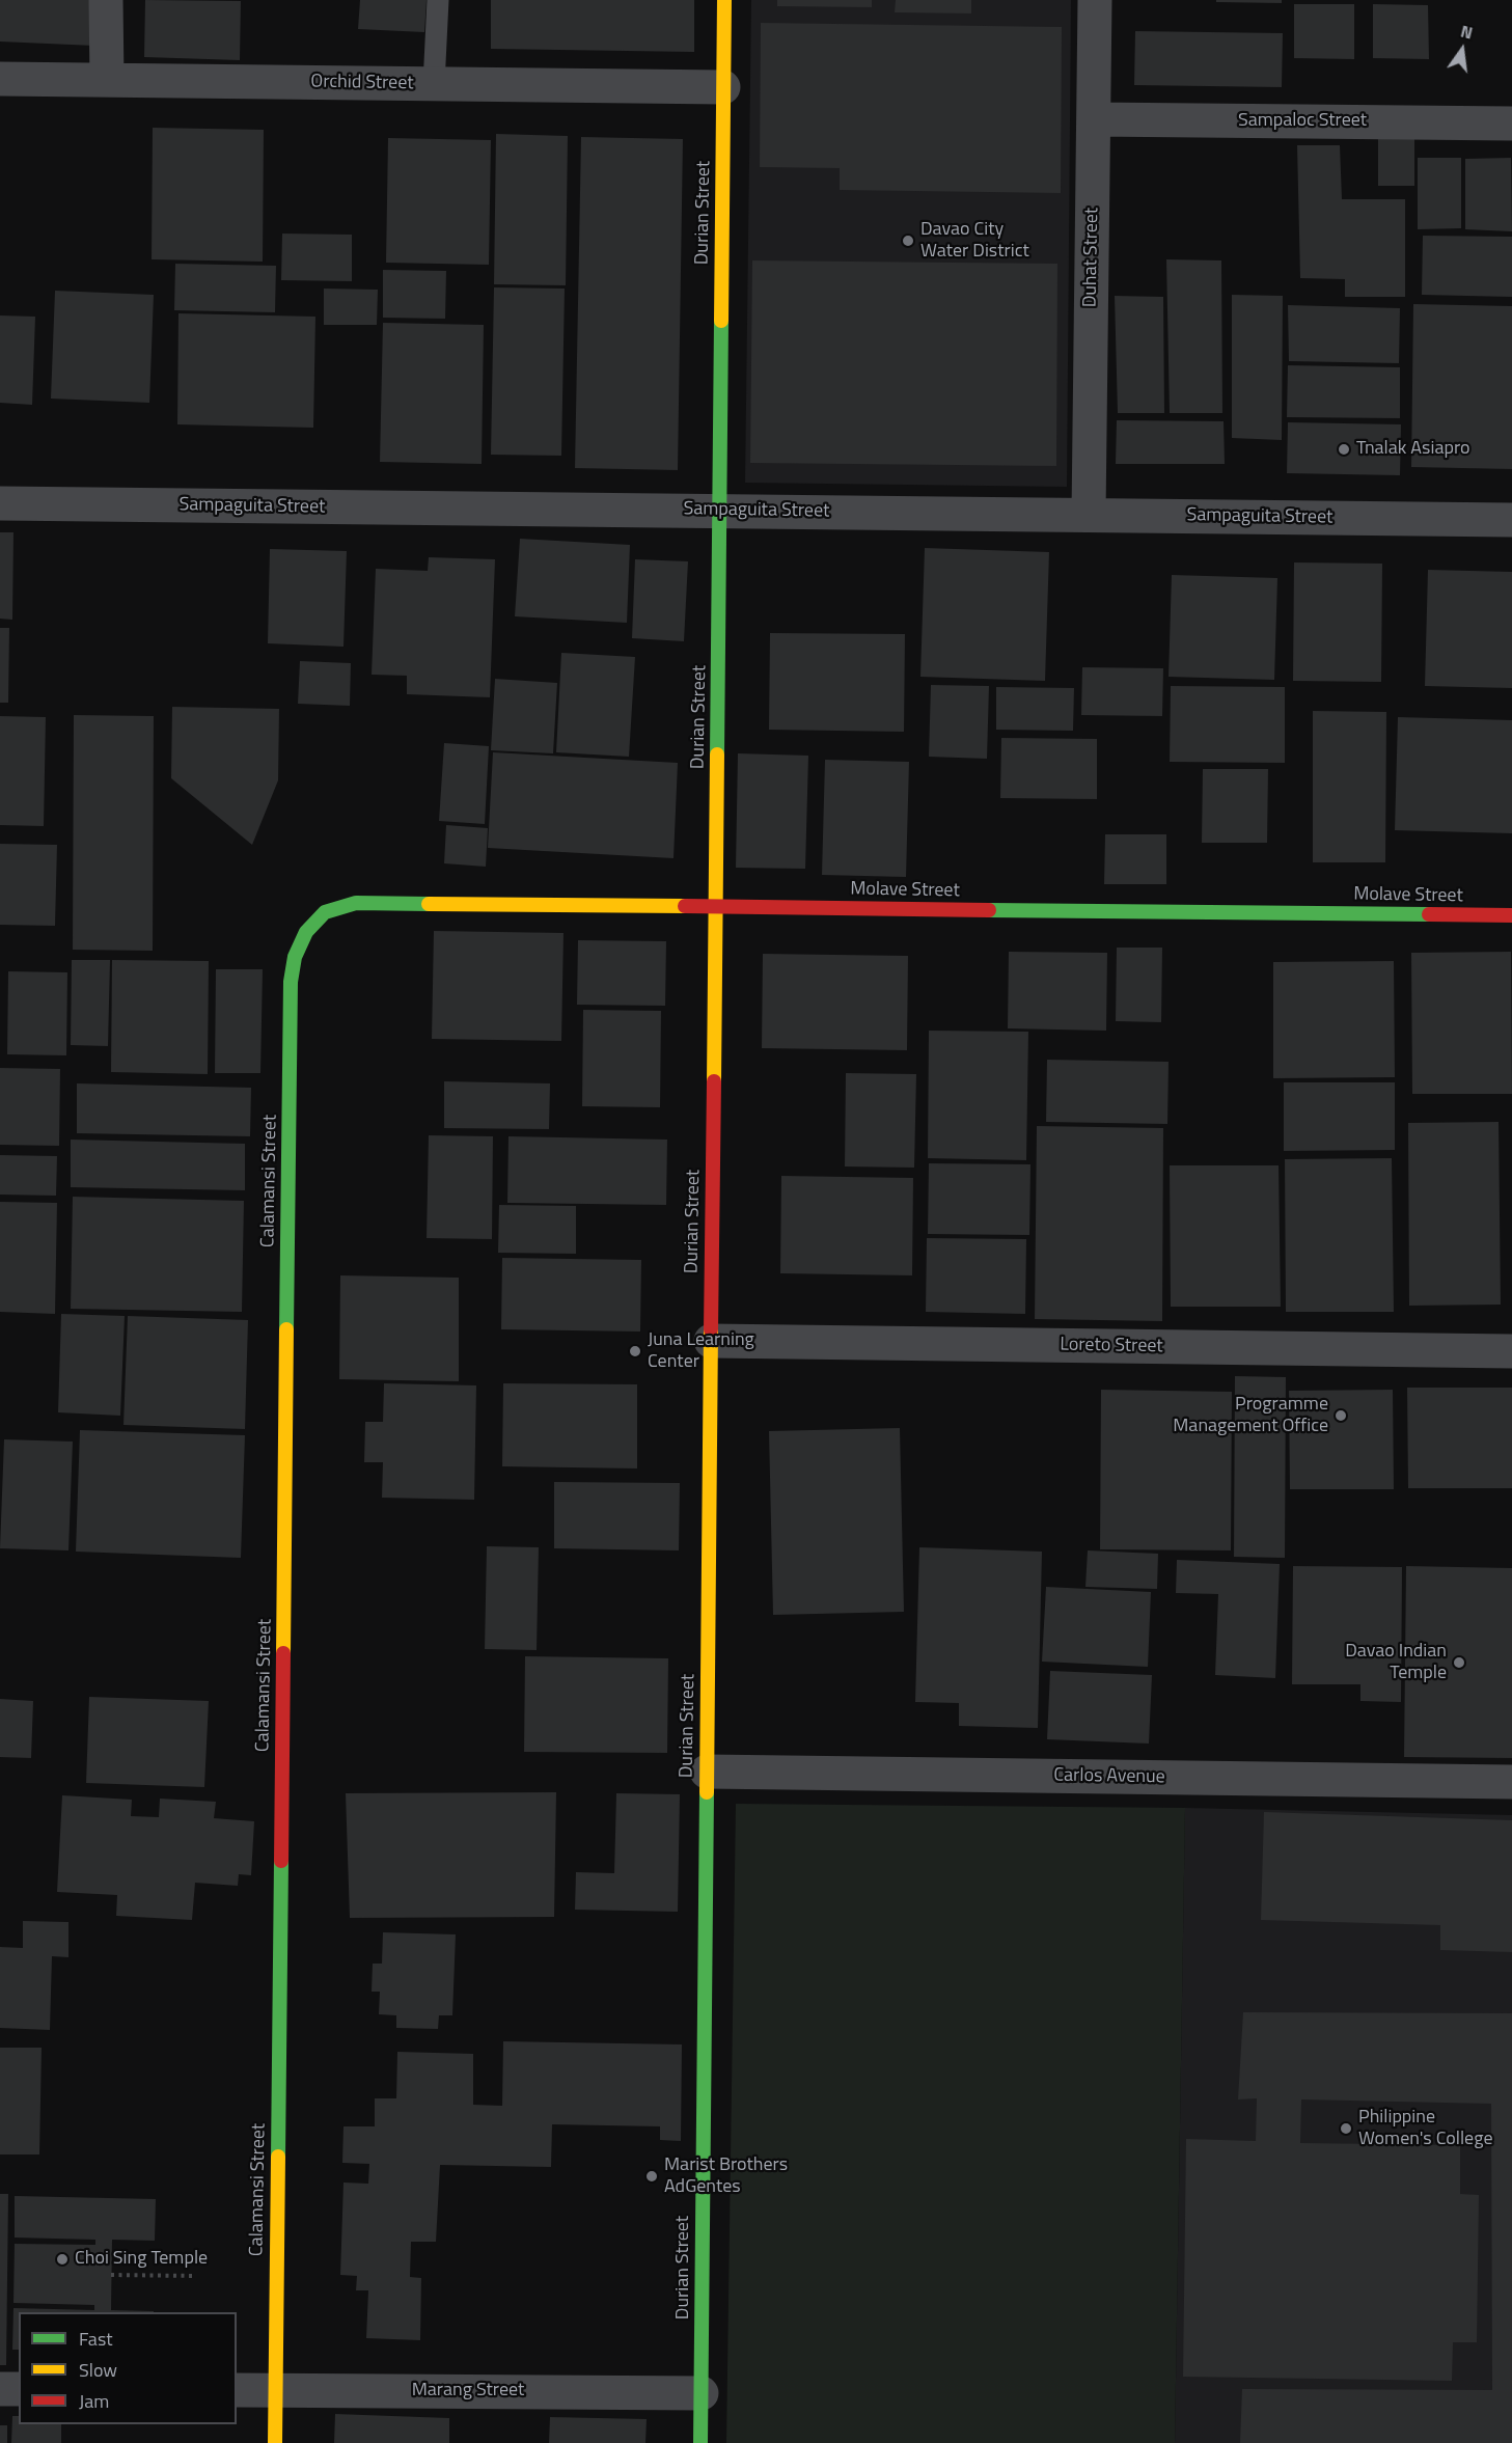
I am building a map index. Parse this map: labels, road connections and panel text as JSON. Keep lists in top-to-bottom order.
{
  "streets": {
    "street": [
      "Orchid Street",
      "Sampaloc Street",
      "Durian Street",
      "Duhat Street",
      "Sampaguita Street",
      "Molave Street",
      "Calamansi Street",
      "Loreto Street",
      "Carlos Avenue",
      "Marang Street"
    ]
  },
  "crossings": [
    ["Orchid Street", "Durian Street"],
    ["Sampaloc Street", "Duhat Street"],
    ["Durian Street", "Sampaguita Street"],
    ["Durian Street", "Molave Street"],
    ["Durian Street", "Loreto Street"],
    ["Durian Street", "Carlos Avenue"],
    ["Durian Street", "Marang Street"],
    ["Duhat Street", "Sampaguita Street"],
    ["Molave Street", "Calamansi Street"],
    ["Calamansi Street", "Marang Street"]
  ],
  "places": [
    "Davao City Water District",
    "Tnalak Asiapro",
    "Juna Learning Center",
    "Programme Management Office",
    "Davao Indian Temple",
    "Philippine Women's College",
    "Marist Brothers AdGentes",
    "Choi Sing Temple"
  ],
  "legend": ["Fast", "Slow", "Jam"],
  "north": "top"
}
